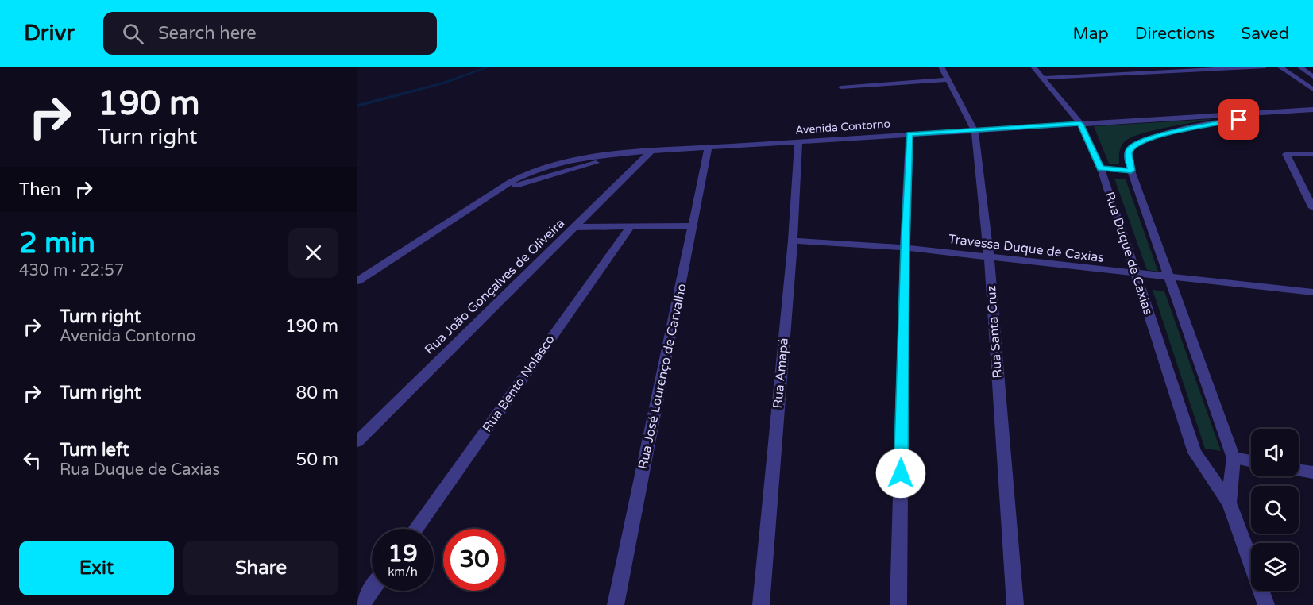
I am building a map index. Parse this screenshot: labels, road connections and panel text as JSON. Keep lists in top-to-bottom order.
{
  "streets": {
    "street": [
      "Avenida Contorno",
      "Travessa Duque de Caxias",
      "Rua Duque de Caxias",
      "Rua João Gonçalves de Oliveira",
      "Rua Santa Cruz",
      "Rua Amapá",
      "Rua José Lourenço de Carvalho",
      "Rua Bento Nolasco"
    ]
  },
  "crossings": [
    ["Avenida Contorno", "Rua Duque de Caxias"],
    ["Avenida Contorno", "Rua João Gonçalves de Oliveira"],
    ["Avenida Contorno", "Rua Santa Cruz"],
    ["Avenida Contorno", "Rua Amapá"],
    ["Avenida Contorno", "Rua José Lourenço de Carvalho"],
    ["Travessa Duque de Caxias", "Rua Duque de Caxias"],
    ["Travessa Duque de Caxias", "Rua Santa Cruz"],
    ["Travessa Duque de Caxias", "Rua Amapá"]
  ],
  "page": {
    "header": "Drivr",
    "search": "Search here",
    "nav": ["Map", "Directions", "Saved"],
    "turn": ["190 m", "Turn right"],
    "then": "Then",
    "heading": ["2 min", "430 m · 22:57"],
    "list": [
      {
        "name": "Turn right",
        "note": "Avenida Contorno",
        "value": "190 m"
      },
      {
        "name": "Turn right",
        "value": "80 m"
      },
      {
        "name": "Turn left",
        "note": "Rua Duque de Caxias",
        "value": "50 m"
      }
    ],
    "speed": "19 km/h",
    "limit": "30",
    "buttons": ["Exit", "Share"]
  }
}
